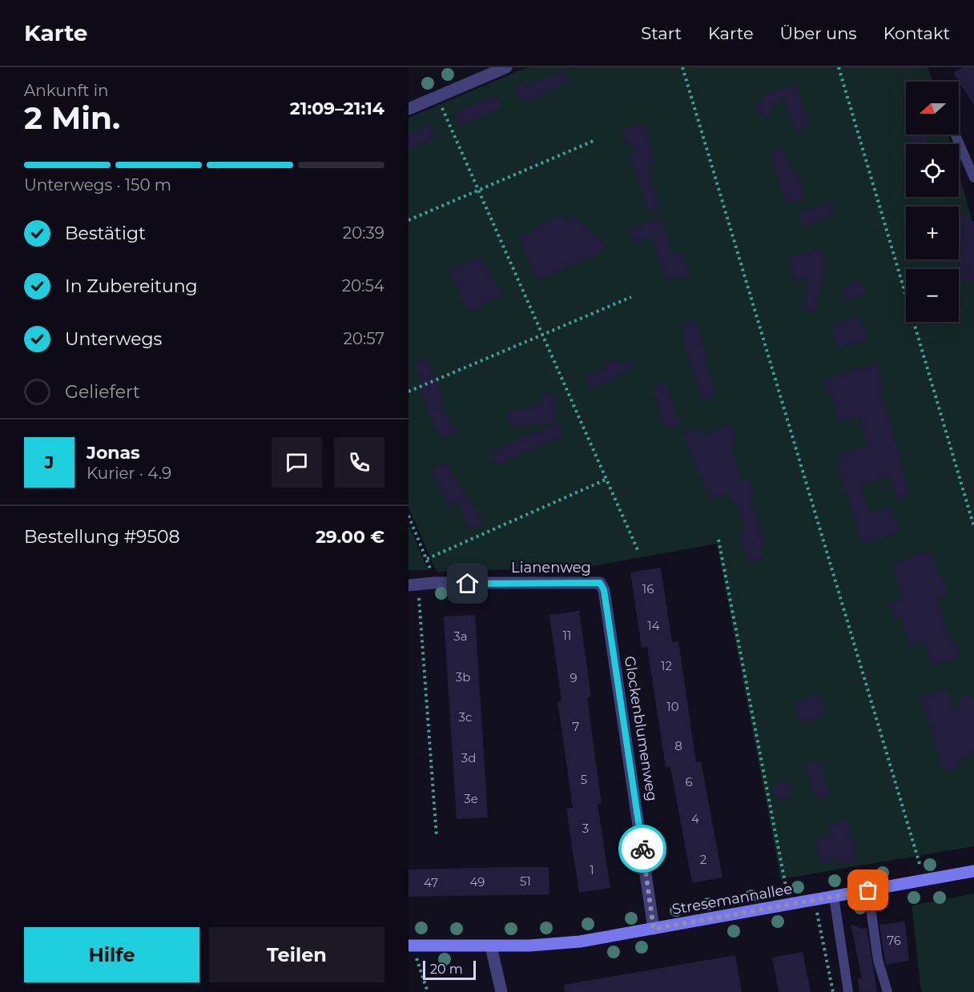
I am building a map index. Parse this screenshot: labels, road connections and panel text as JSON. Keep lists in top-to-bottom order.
{
  "streets": {
    "street": ["Lianenweg", "Glockenblumenweg", "Stresemannallee"]
  },
  "crossings": [
    ["Lianenweg", "Glockenblumenweg"],
    ["Glockenblumenweg", "Stresemannallee"]
  ],
  "house_numbers": [
    "16",
    "14",
    "11",
    "3a",
    "12",
    "3b",
    "9",
    "10",
    "3c",
    "7",
    "8",
    "3d",
    "5",
    "6",
    "3e",
    "4",
    "3",
    "2",
    "1",
    "51",
    "49",
    "47",
    "76"
  ],
  "scale_bar": "20 m",
  "north": "left",
  "page": {
    "header": "Karte",
    "nav": [
      "Start",
      "Karte",
      "Über uns",
      "Kontakt"
    ],
    "heading": ["2 Min.", "Ankunft in", "21:09–21:14"],
    "panel": [
      "Jonas",
      "Kurier · 4.9",
      "Bestellung #9508",
      "29.00 €"
    ],
    "map_buttons": ["+", "−"],
    "bar": "Unterwegs · 150 m",
    "list": [
      ["Bestätigt", "20:39"],
      ["In Zubereitung", "20:54"],
      ["Unterwegs", "20:57"],
      "Geliefert"
    ],
    "round": "J",
    "buttons": ["Hilfe", "Teilen"],
    "scale": "20 m"
  }
}
